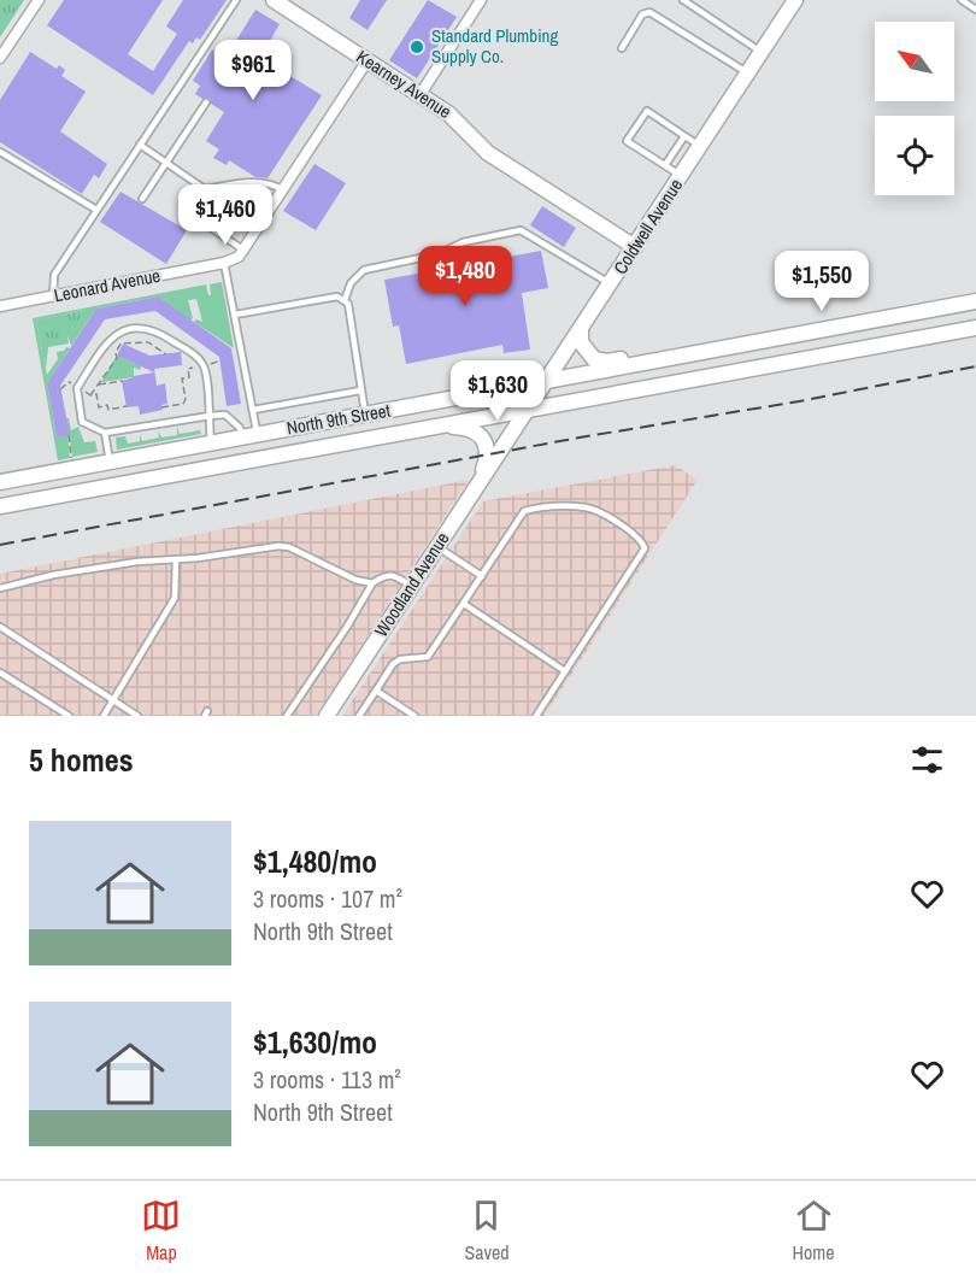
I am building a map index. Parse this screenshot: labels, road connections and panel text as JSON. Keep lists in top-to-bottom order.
{
  "streets": {
    "street": [
      "Kearney Avenue",
      "Coldwell Avenue",
      "Leonard Avenue",
      "North 9th Street",
      "Woodland Avenue"
    ]
  },
  "crossings": [
    ["Kearney Avenue", "Coldwell Avenue"],
    ["Kearney Avenue", "Leonard Avenue"],
    ["Coldwell Avenue", "North 9th Street"],
    ["Coldwell Avenue", "Woodland Avenue"]
  ],
  "places": ["Standard Plumbing Supply Co."],
  "north": "top left",
  "page": {
    "price": [
      "$961",
      "$1,460",
      "$1,480",
      "$1,550",
      "$1,630"
    ],
    "heading": "5 homes",
    "list": [
      {
        "name": "$1,480/mo",
        "note": "3 rooms · 107 m² · North 9th Street"
      },
      {
        "name": "$1,630/mo",
        "note": "3 rooms · 113 m² · North 9th Street"
      }
    ],
    "tabs": ["Map", "Saved", "Home"]
  }
}
